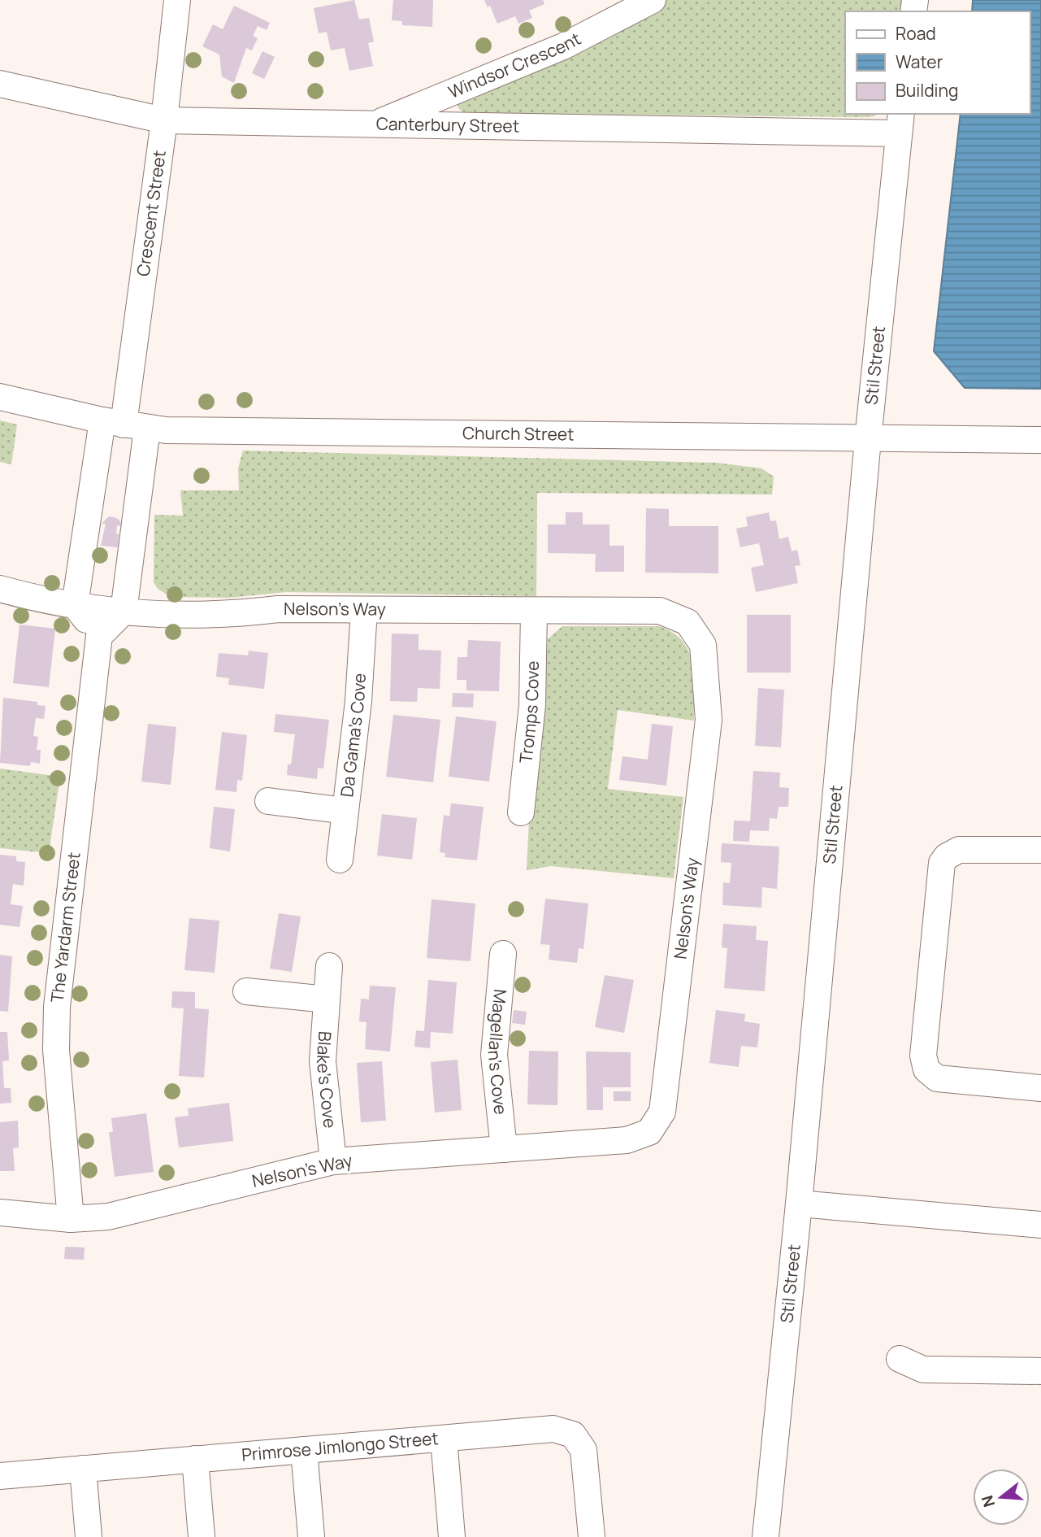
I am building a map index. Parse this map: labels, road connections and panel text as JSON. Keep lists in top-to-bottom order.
{
  "streets": {
    "street": [
      "Windsor Crescent",
      "Canterbury Street",
      "Crescent Street",
      "Stil Street",
      "Church Street",
      "Nelson’s Way",
      "Tromps Cove",
      "Da Gama’s Cove",
      "The Yardarm Street",
      "Magellan’s Cove",
      "Blake’s Cove",
      "Primrose Jimlongo Street"
    ]
  },
  "crossings": [
    ["Windsor Crescent", "Canterbury Street"],
    ["Canterbury Street", "Crescent Street"],
    ["Canterbury Street", "Stil Street"],
    ["Crescent Street", "Church Street"],
    ["Stil Street", "Church Street"],
    ["Nelson’s Way", "Tromps Cove"],
    ["Nelson’s Way", "Da Gama’s Cove"],
    ["Nelson’s Way", "The Yardarm Street"],
    ["Nelson’s Way", "Magellan’s Cove"],
    ["Nelson’s Way", "Blake’s Cove"]
  ],
  "legend": ["Road", "Water", "Building"],
  "north": "left"
}
